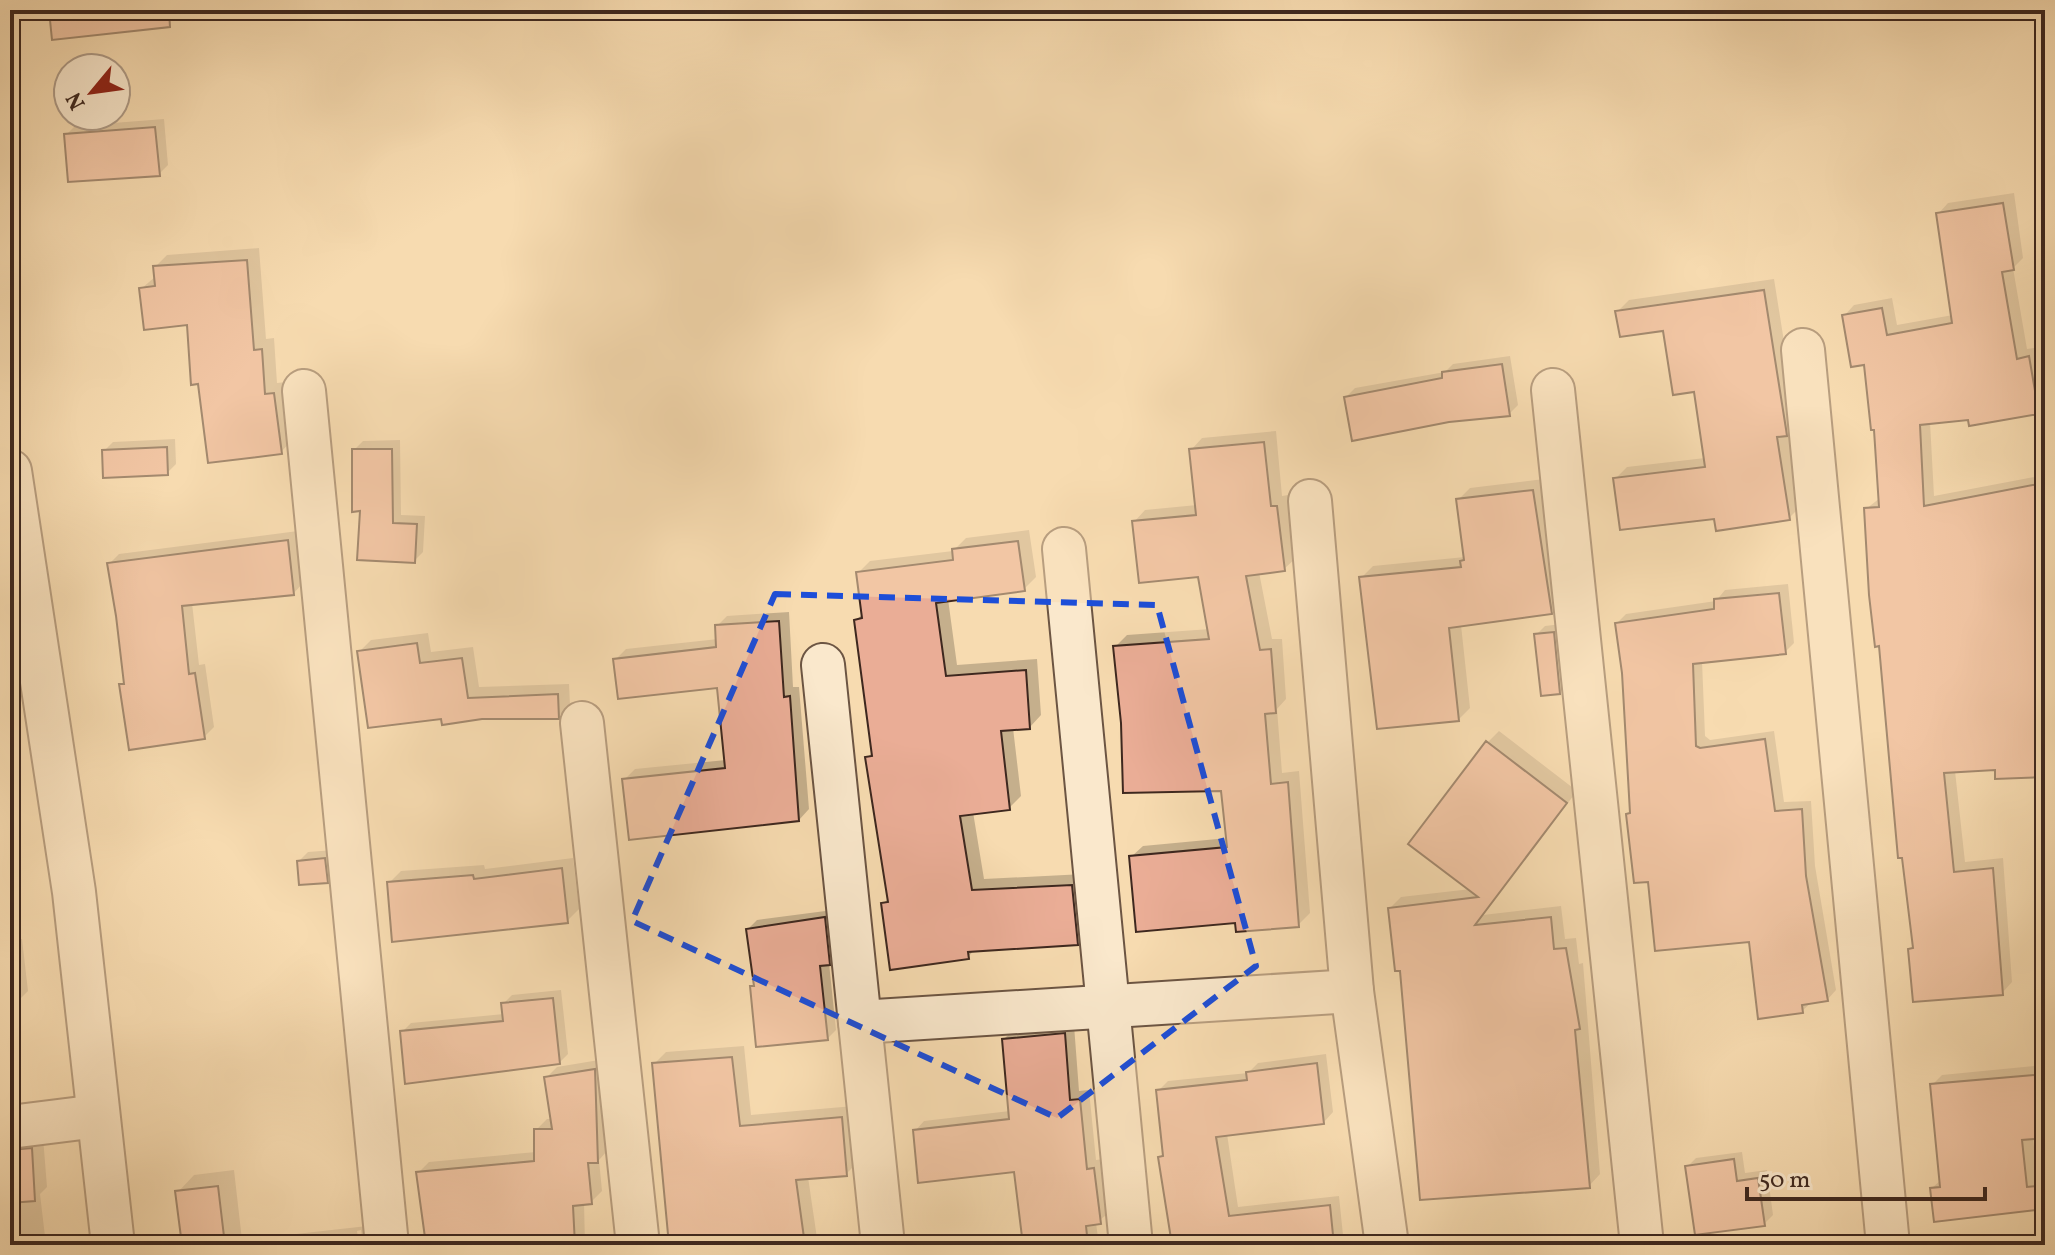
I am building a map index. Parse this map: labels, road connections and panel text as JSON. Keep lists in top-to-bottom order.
{
  "scale_bar": "50 m",
  "north": "bottom left"
}
